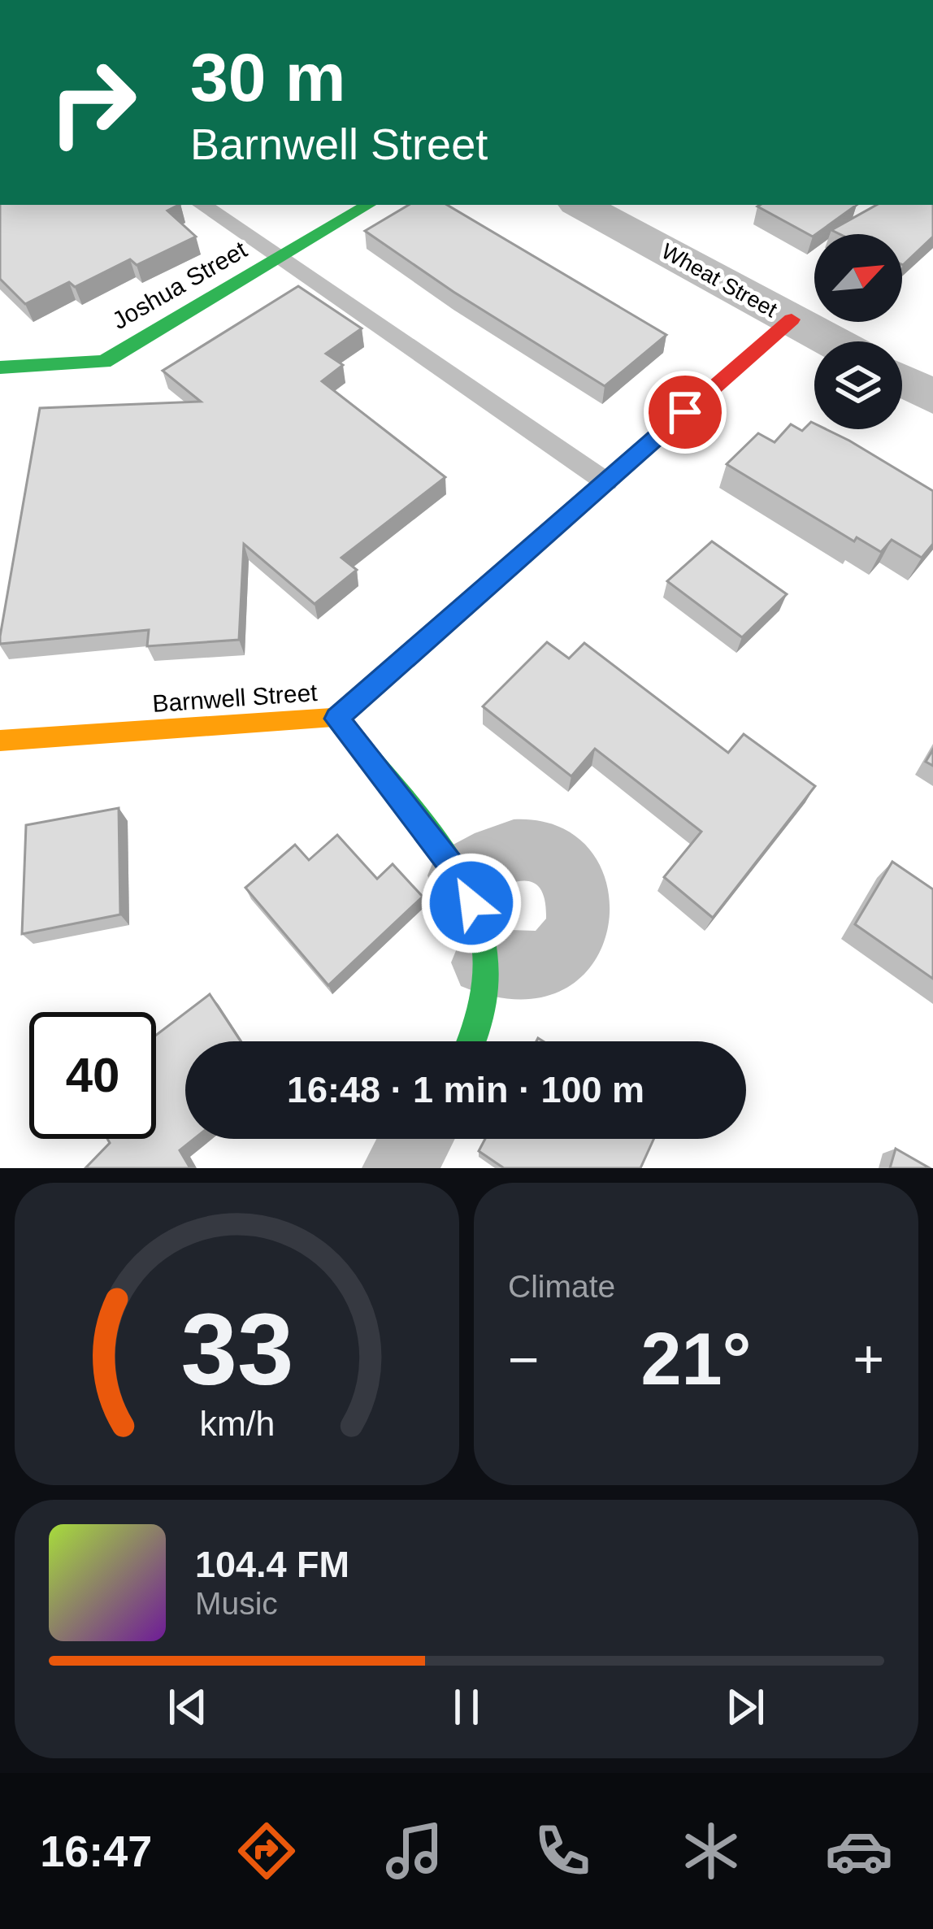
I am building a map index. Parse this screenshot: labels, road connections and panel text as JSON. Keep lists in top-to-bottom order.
{
  "streets": {
    "street": ["Wheat Street", "Joshua Street", "Barnwell Street"]
  },
  "crossings": [
    ["Wheat Street", "Barnwell Street"]
  ],
  "north": "top right",
  "page": {
    "turn": ["30 m", "Barnwell Street"],
    "limit": "40",
    "trip": "16:48 · 1 min · 100 m",
    "tile": "Climate",
    "heat": ["−", "21°", "+"],
    "song": ["104.4 FM", "Music"],
    "tabs": "16:47",
    "gauge": ["33", "km/h"]
  }
}
